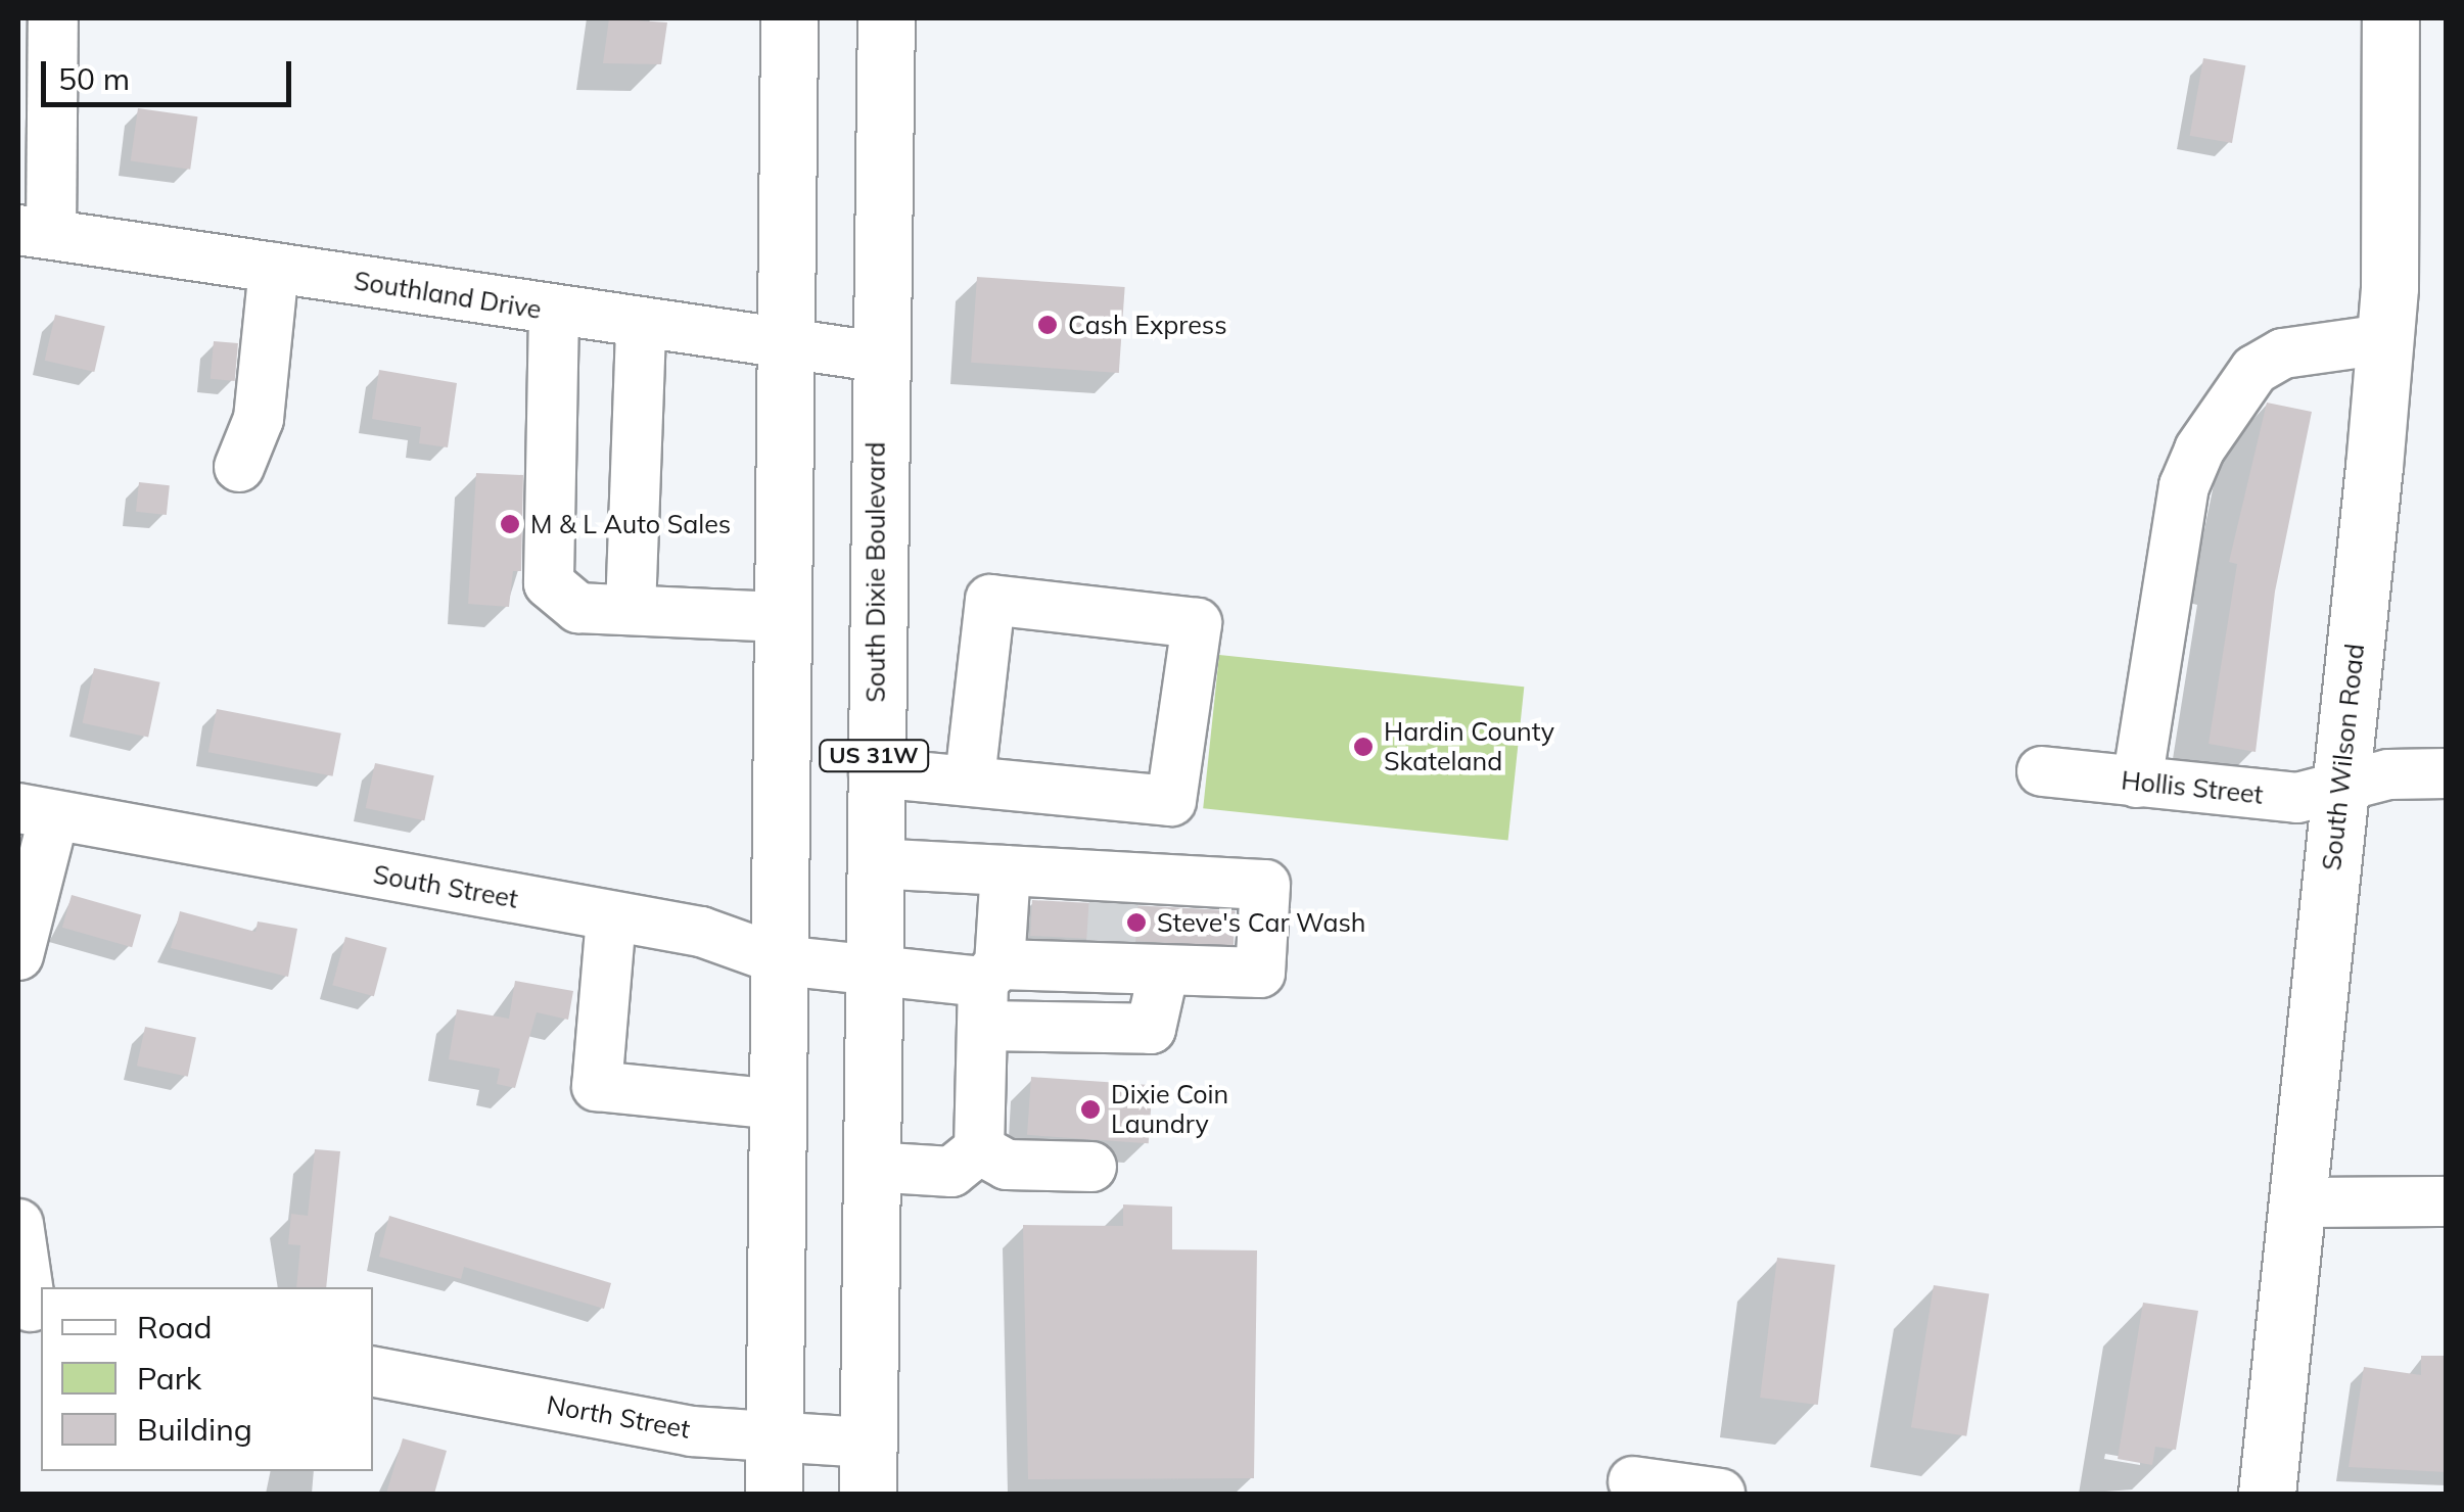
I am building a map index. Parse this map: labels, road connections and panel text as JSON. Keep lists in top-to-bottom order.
{
  "streets": {
    "main road": ["South Dixie Boulevard", "US 31W", "South Wilson Road"],
    "street": [
      "Southland Drive",
      "Hollis Street",
      "South Street",
      "North Street"
    ]
  },
  "crossings": [
    ["Southland Drive", "South Dixie Boulevard"],
    ["Southland Drive", "US 31W"],
    ["South Dixie Boulevard", "South Street"],
    ["South Dixie Boulevard", "North Street"],
    ["US 31W", "South Street"],
    ["US 31W", "North Street"],
    ["South Wilson Road", "Hollis Street"]
  ],
  "places": [
    "Cash Express",
    "M & L Auto Sales",
    "Hardin County Skateland",
    "Steve's Car Wash",
    "Dixie Coin Laundry"
  ],
  "legend": ["Road", "Park", "Building"],
  "scale_bar": "50 m"
}
